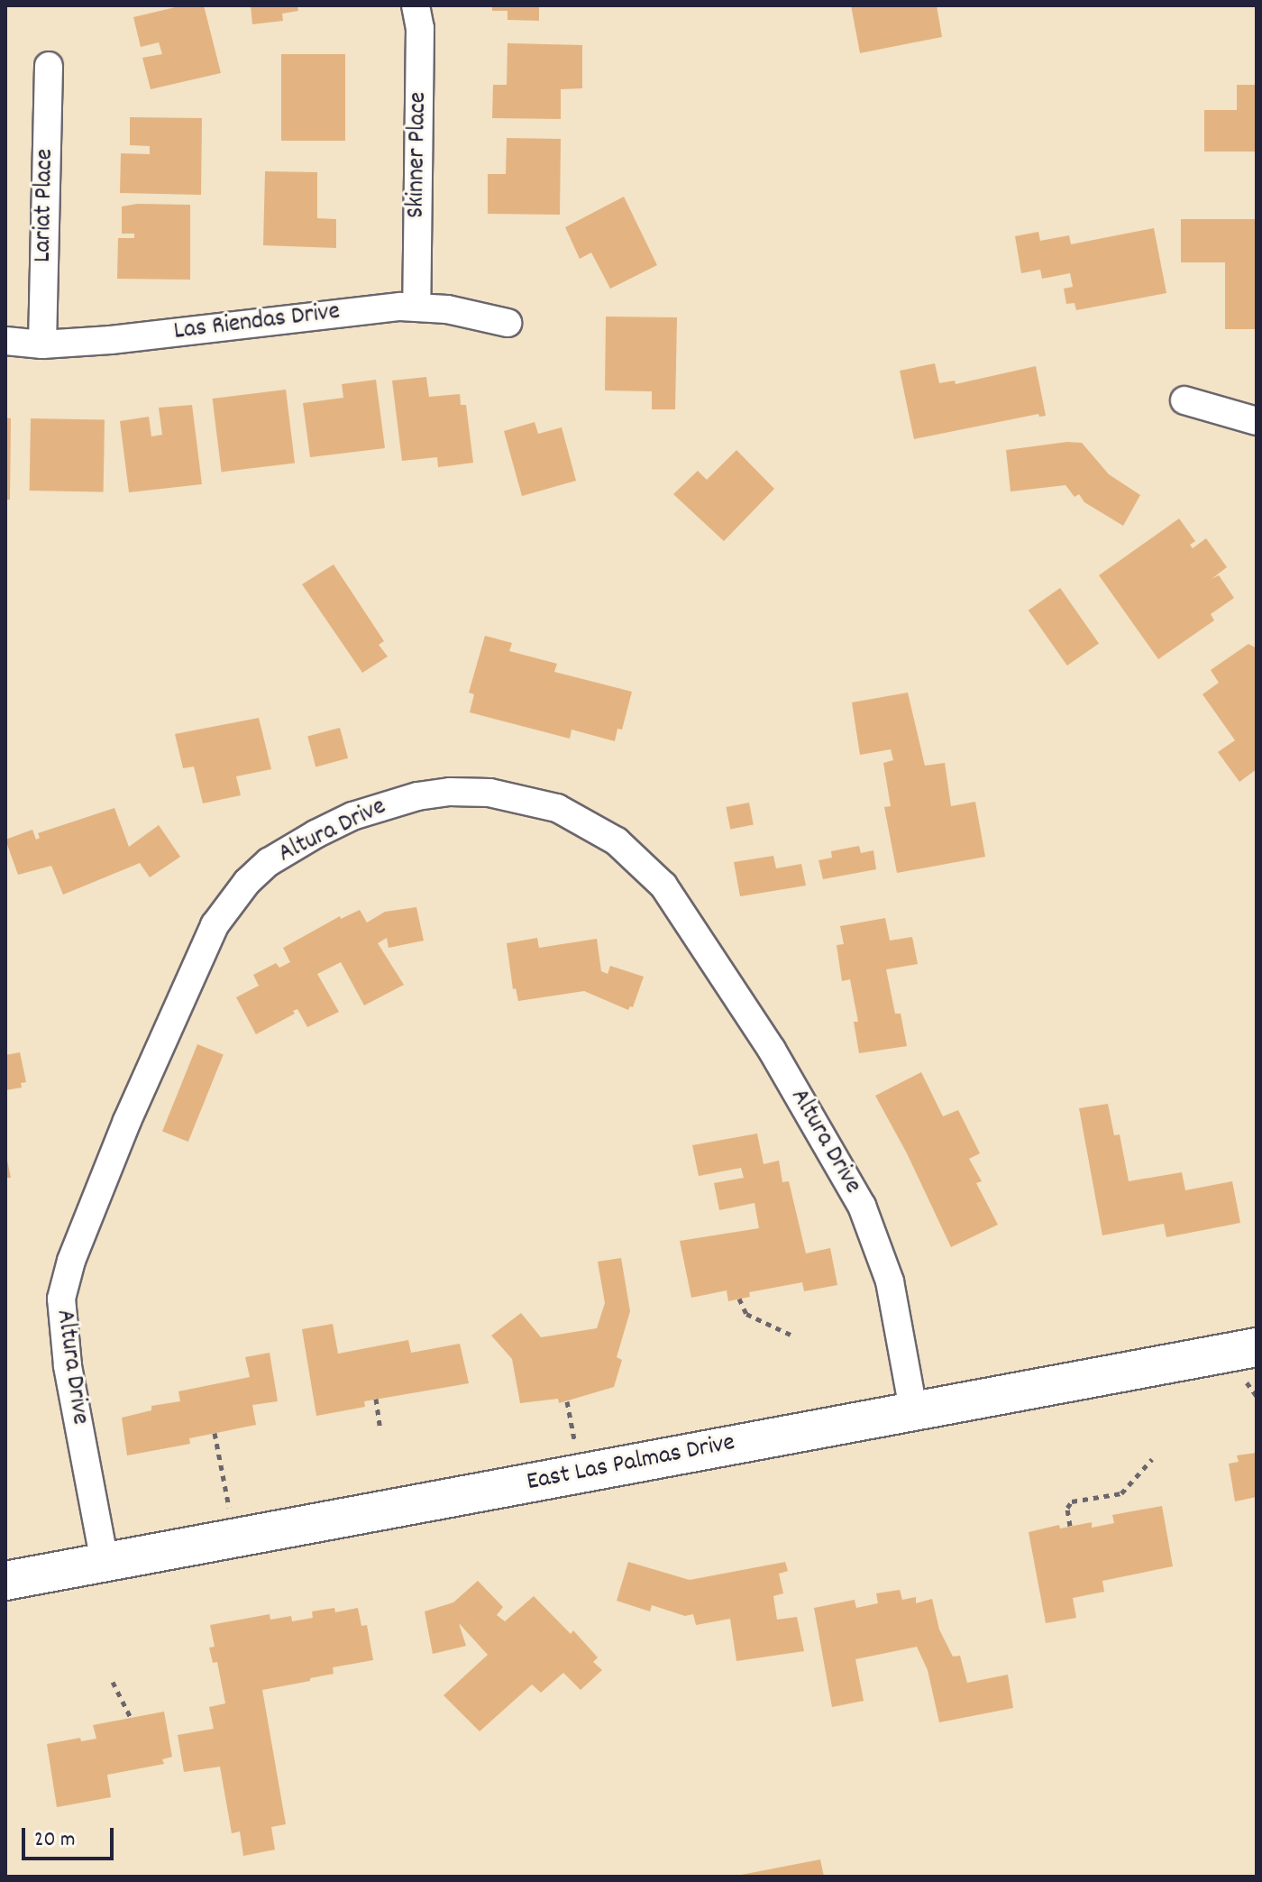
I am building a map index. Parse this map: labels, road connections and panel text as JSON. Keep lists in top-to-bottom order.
{
  "streets": {
    "street": [
      "Skinner Place",
      "Lariat Place",
      "Las Riendas Drive",
      "Altura Drive",
      "East Las Palmas Drive"
    ]
  },
  "crossings": [
    ["Skinner Place", "Las Riendas Drive"],
    ["Lariat Place", "Las Riendas Drive"],
    ["Altura Drive", "East Las Palmas Drive"]
  ],
  "scale_bar": "20 m"
}
